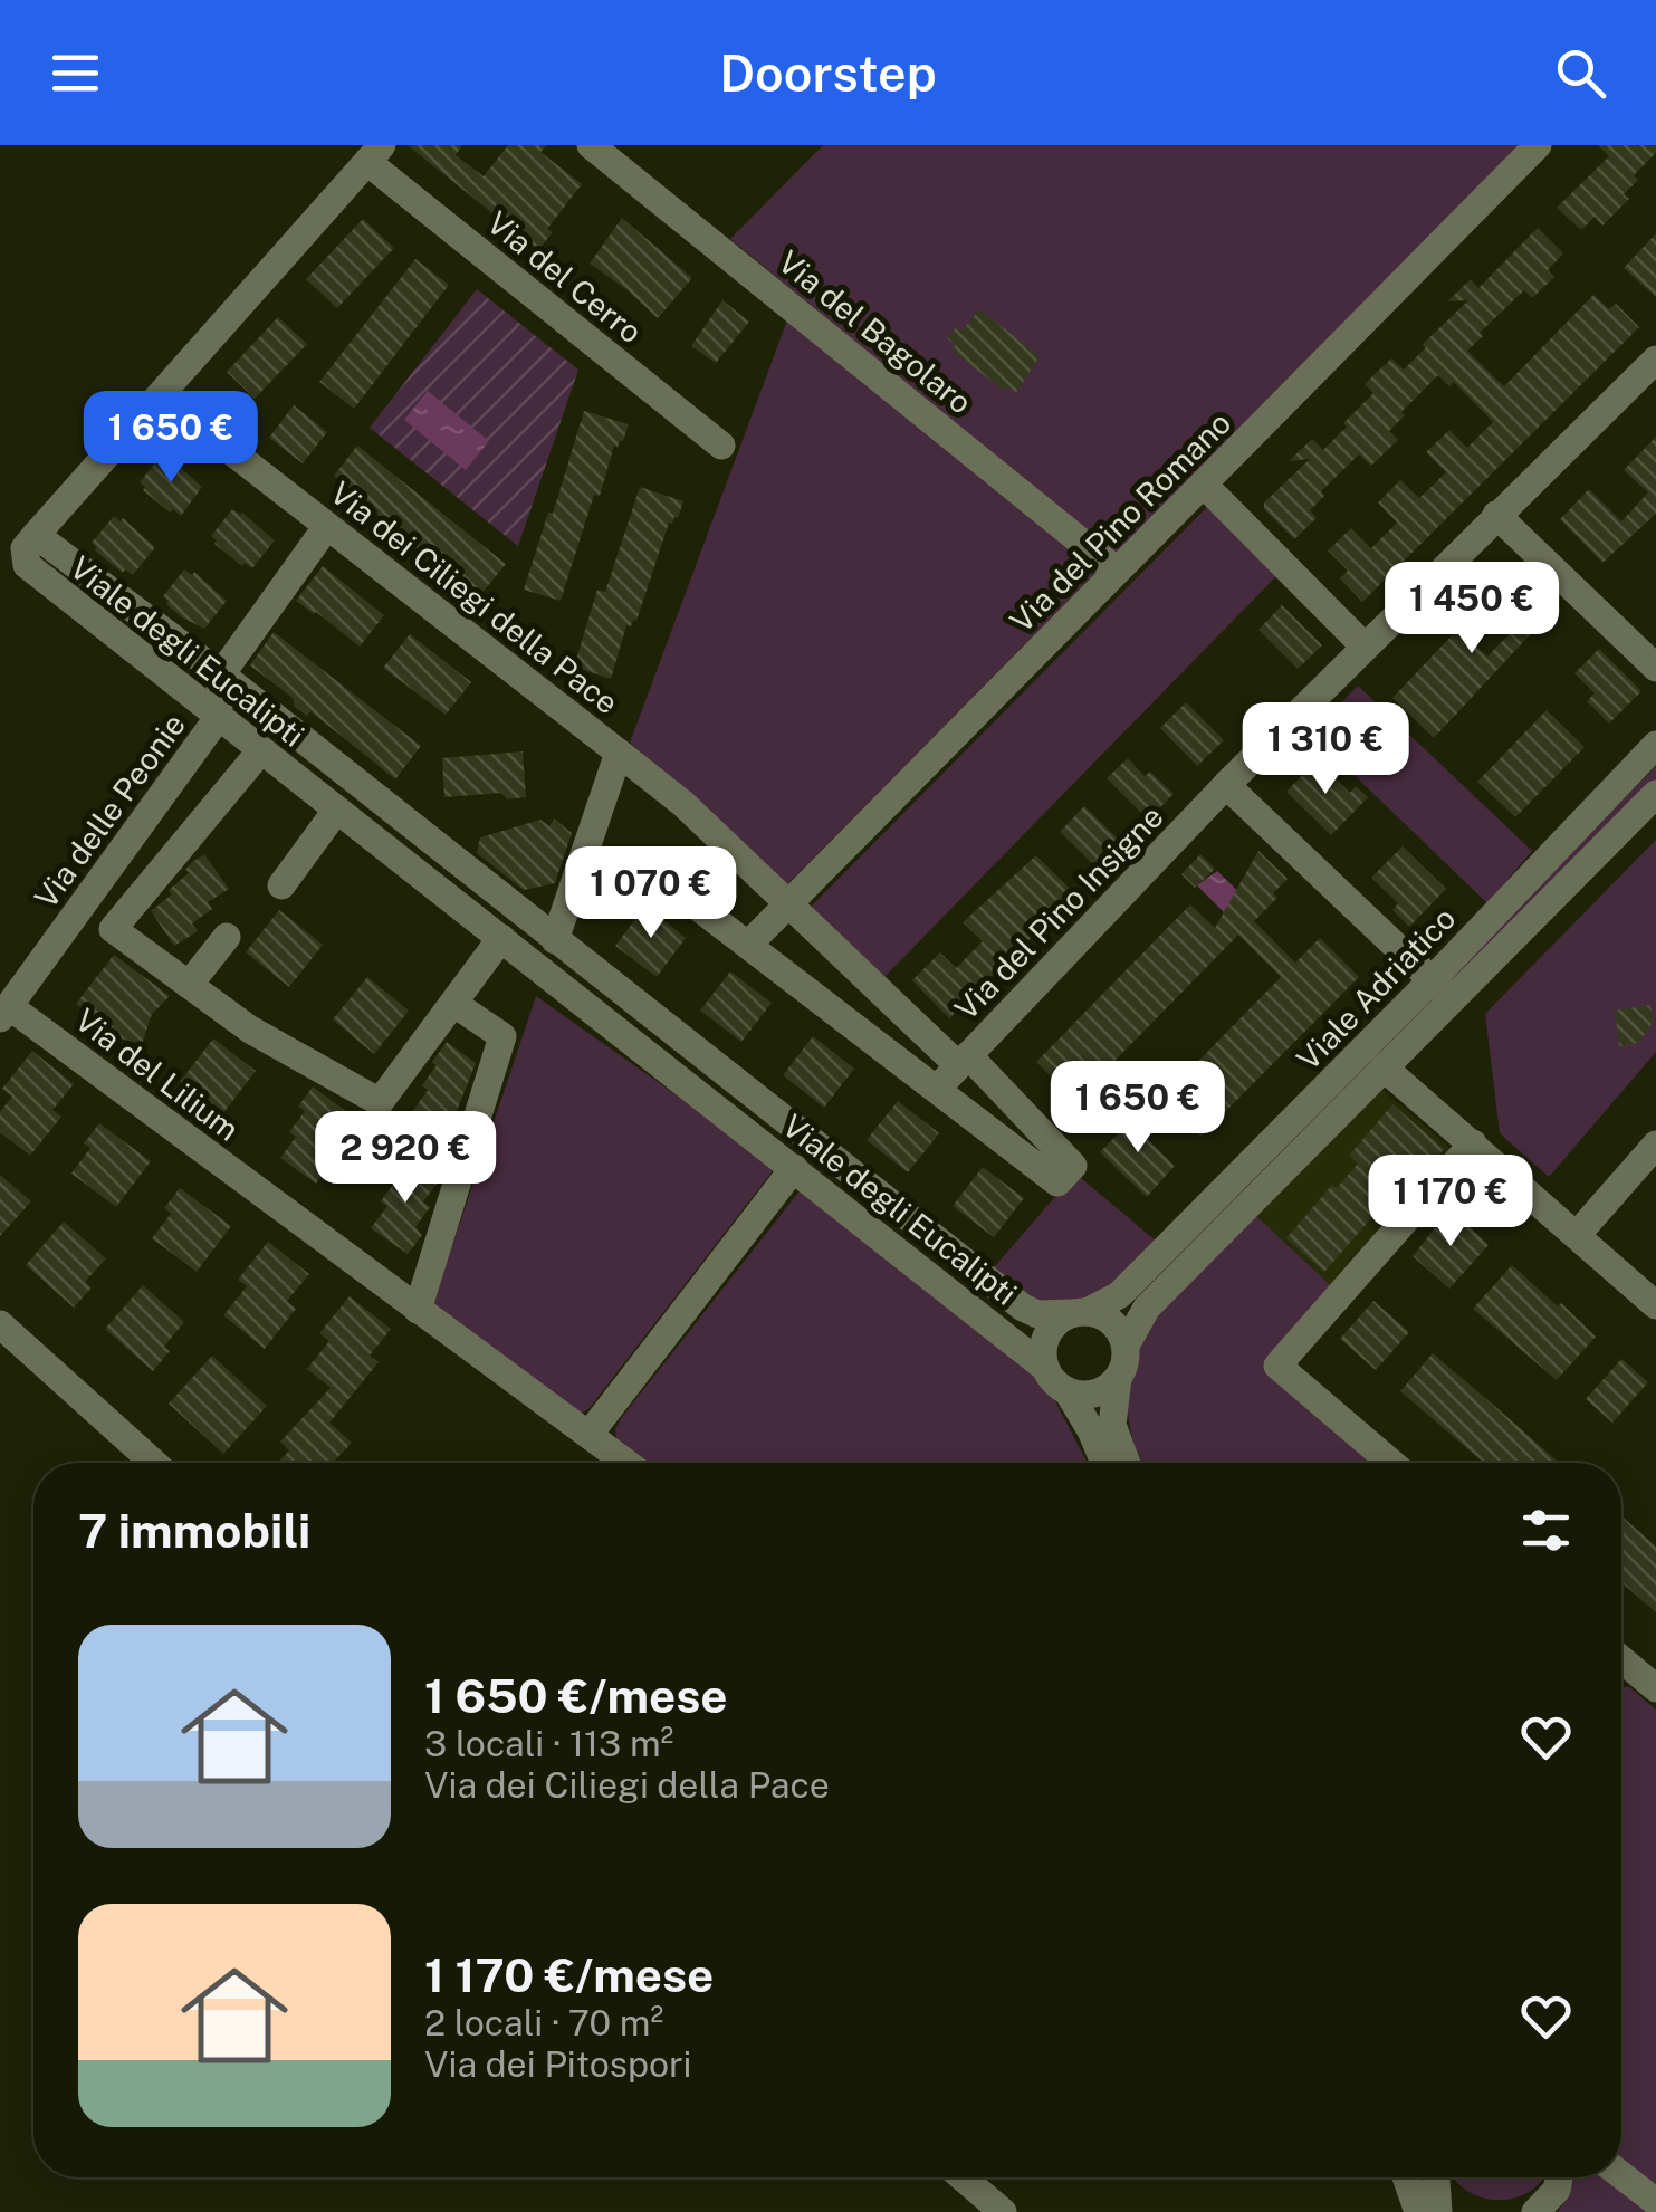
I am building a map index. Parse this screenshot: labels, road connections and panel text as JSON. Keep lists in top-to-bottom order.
{
  "streets": {
    "street": [
      "Via del Cerro",
      "Via del Bagolaro",
      "Via del Pino Romano",
      "Via dei Ciliegi della Pace",
      "Viale degli Eucalipti",
      "Via delle Peonie",
      "Via del Pino Insigne",
      "Viale Adriatico",
      "Via del Lilium"
    ]
  },
  "crossings": [
    ["Via del Bagolaro", "Via del Pino Romano"],
    ["Via dei Ciliegi della Pace", "Viale degli Eucalipti"],
    ["Viale degli Eucalipti", "Via delle Peonie"],
    ["Viale degli Eucalipti", "Viale Adriatico"],
    ["Via delle Peonie", "Via del Lilium"]
  ],
  "page": {
    "header": "Doorstep",
    "price": [
      "1 650 €",
      "1 450 €",
      "1 310 €",
      "1 070 €",
      "1 650 €",
      "2 920 €",
      "1 170 €"
    ],
    "heading": "7 immobili",
    "list": [
      {
        "name": "1 650 €/mese",
        "note": "3 locali · 113 m² · Via dei Ciliegi della Pace"
      },
      {
        "name": "1 170 €/mese",
        "note": "2 locali · 70 m² · Via dei Pitospori"
      }
    ]
  }
}
